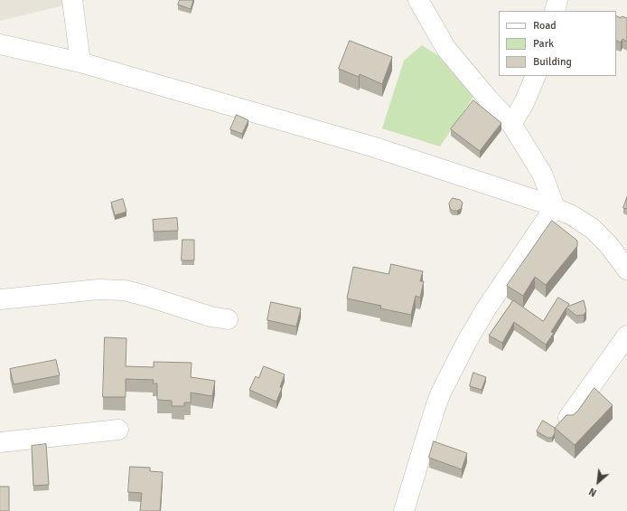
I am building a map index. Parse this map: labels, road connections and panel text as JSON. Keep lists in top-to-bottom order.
{
  "legend": ["Road", "Park", "Building"],
  "north": "bottom left"
}
